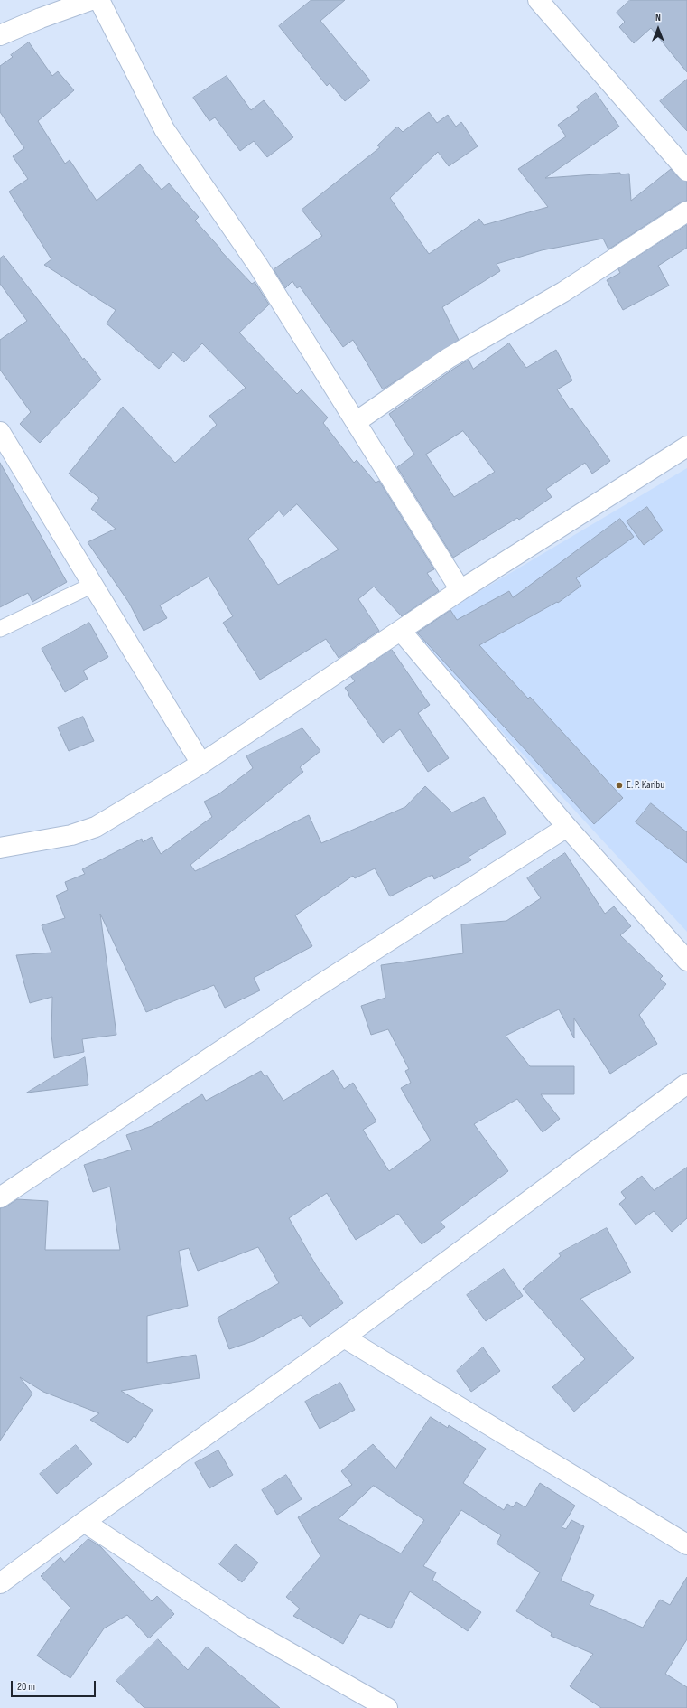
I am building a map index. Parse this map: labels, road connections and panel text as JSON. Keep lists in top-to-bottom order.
{
  "places": ["E. P. Karibu"],
  "scale_bar": "20 m",
  "north": "top"
}
